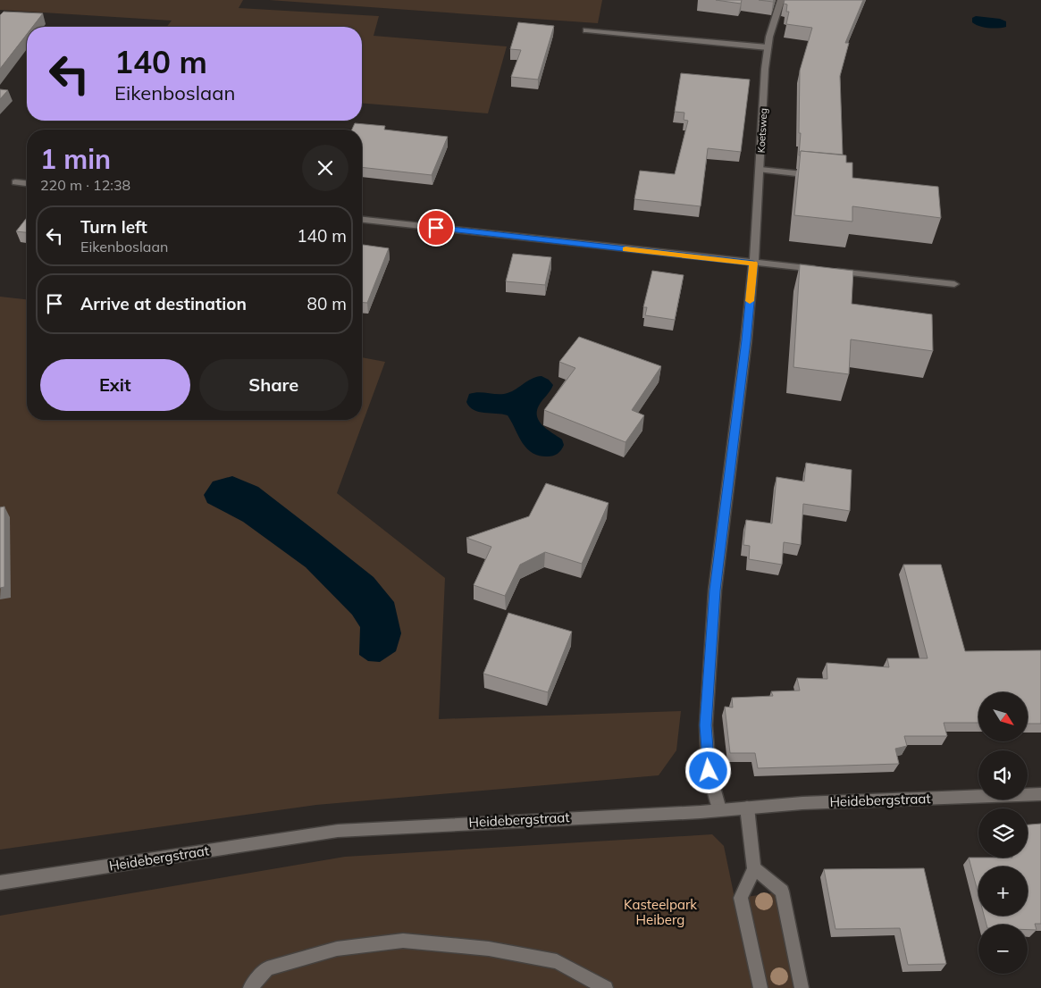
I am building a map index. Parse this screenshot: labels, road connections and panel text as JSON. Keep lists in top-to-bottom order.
{
  "streets": {
    "street": ["Koetsweg", "Heidebergstraat"]
  },
  "crossings": [
    ["Koetsweg", "Heidebergstraat"]
  ],
  "parks": ["Kasteelpark Heiberg"],
  "north": "bottom right",
  "page": {
    "turn": ["140 m", "Eikenboslaan"],
    "heading": ["1 min", "220 m · 12:38"],
    "list": [
      {
        "name": "Turn left",
        "note": "Eikenboslaan",
        "value": "140 m"
      },
      {
        "name": "Arrive at destination",
        "value": "80 m"
      }
    ],
    "buttons": ["Exit", "Share"],
    "map_buttons": ["+", "−"]
  }
}
